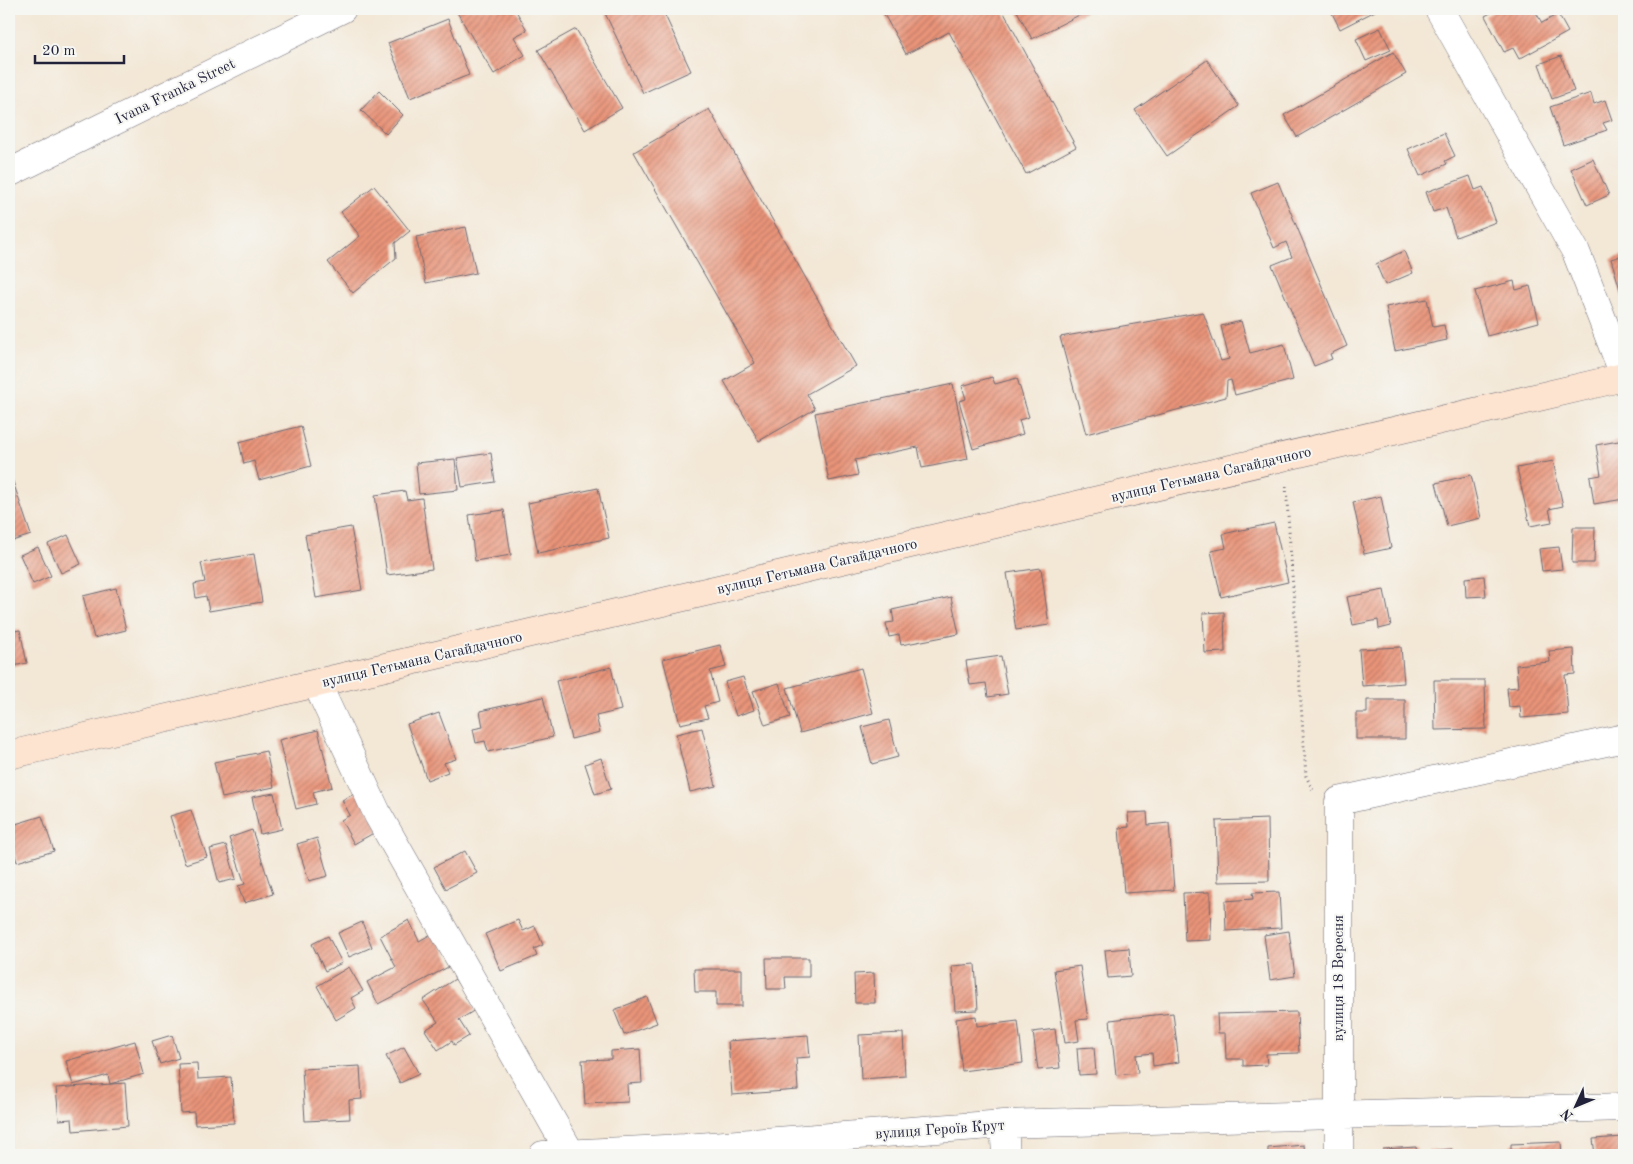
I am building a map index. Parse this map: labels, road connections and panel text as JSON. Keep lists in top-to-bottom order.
{
  "streets": {
    "main road": ["вулиця Гетьмана Сагайдачного"],
    "street": ["Ivana Franka Street", "вулиця 18 Вересня", "вулиця Героїв Крут"]
  },
  "crossings": [
    ["вулиця 18 Вересня", "вулиця Героїв Крут"]
  ],
  "scale_bar": "20 m",
  "north": "bottom left"
}
